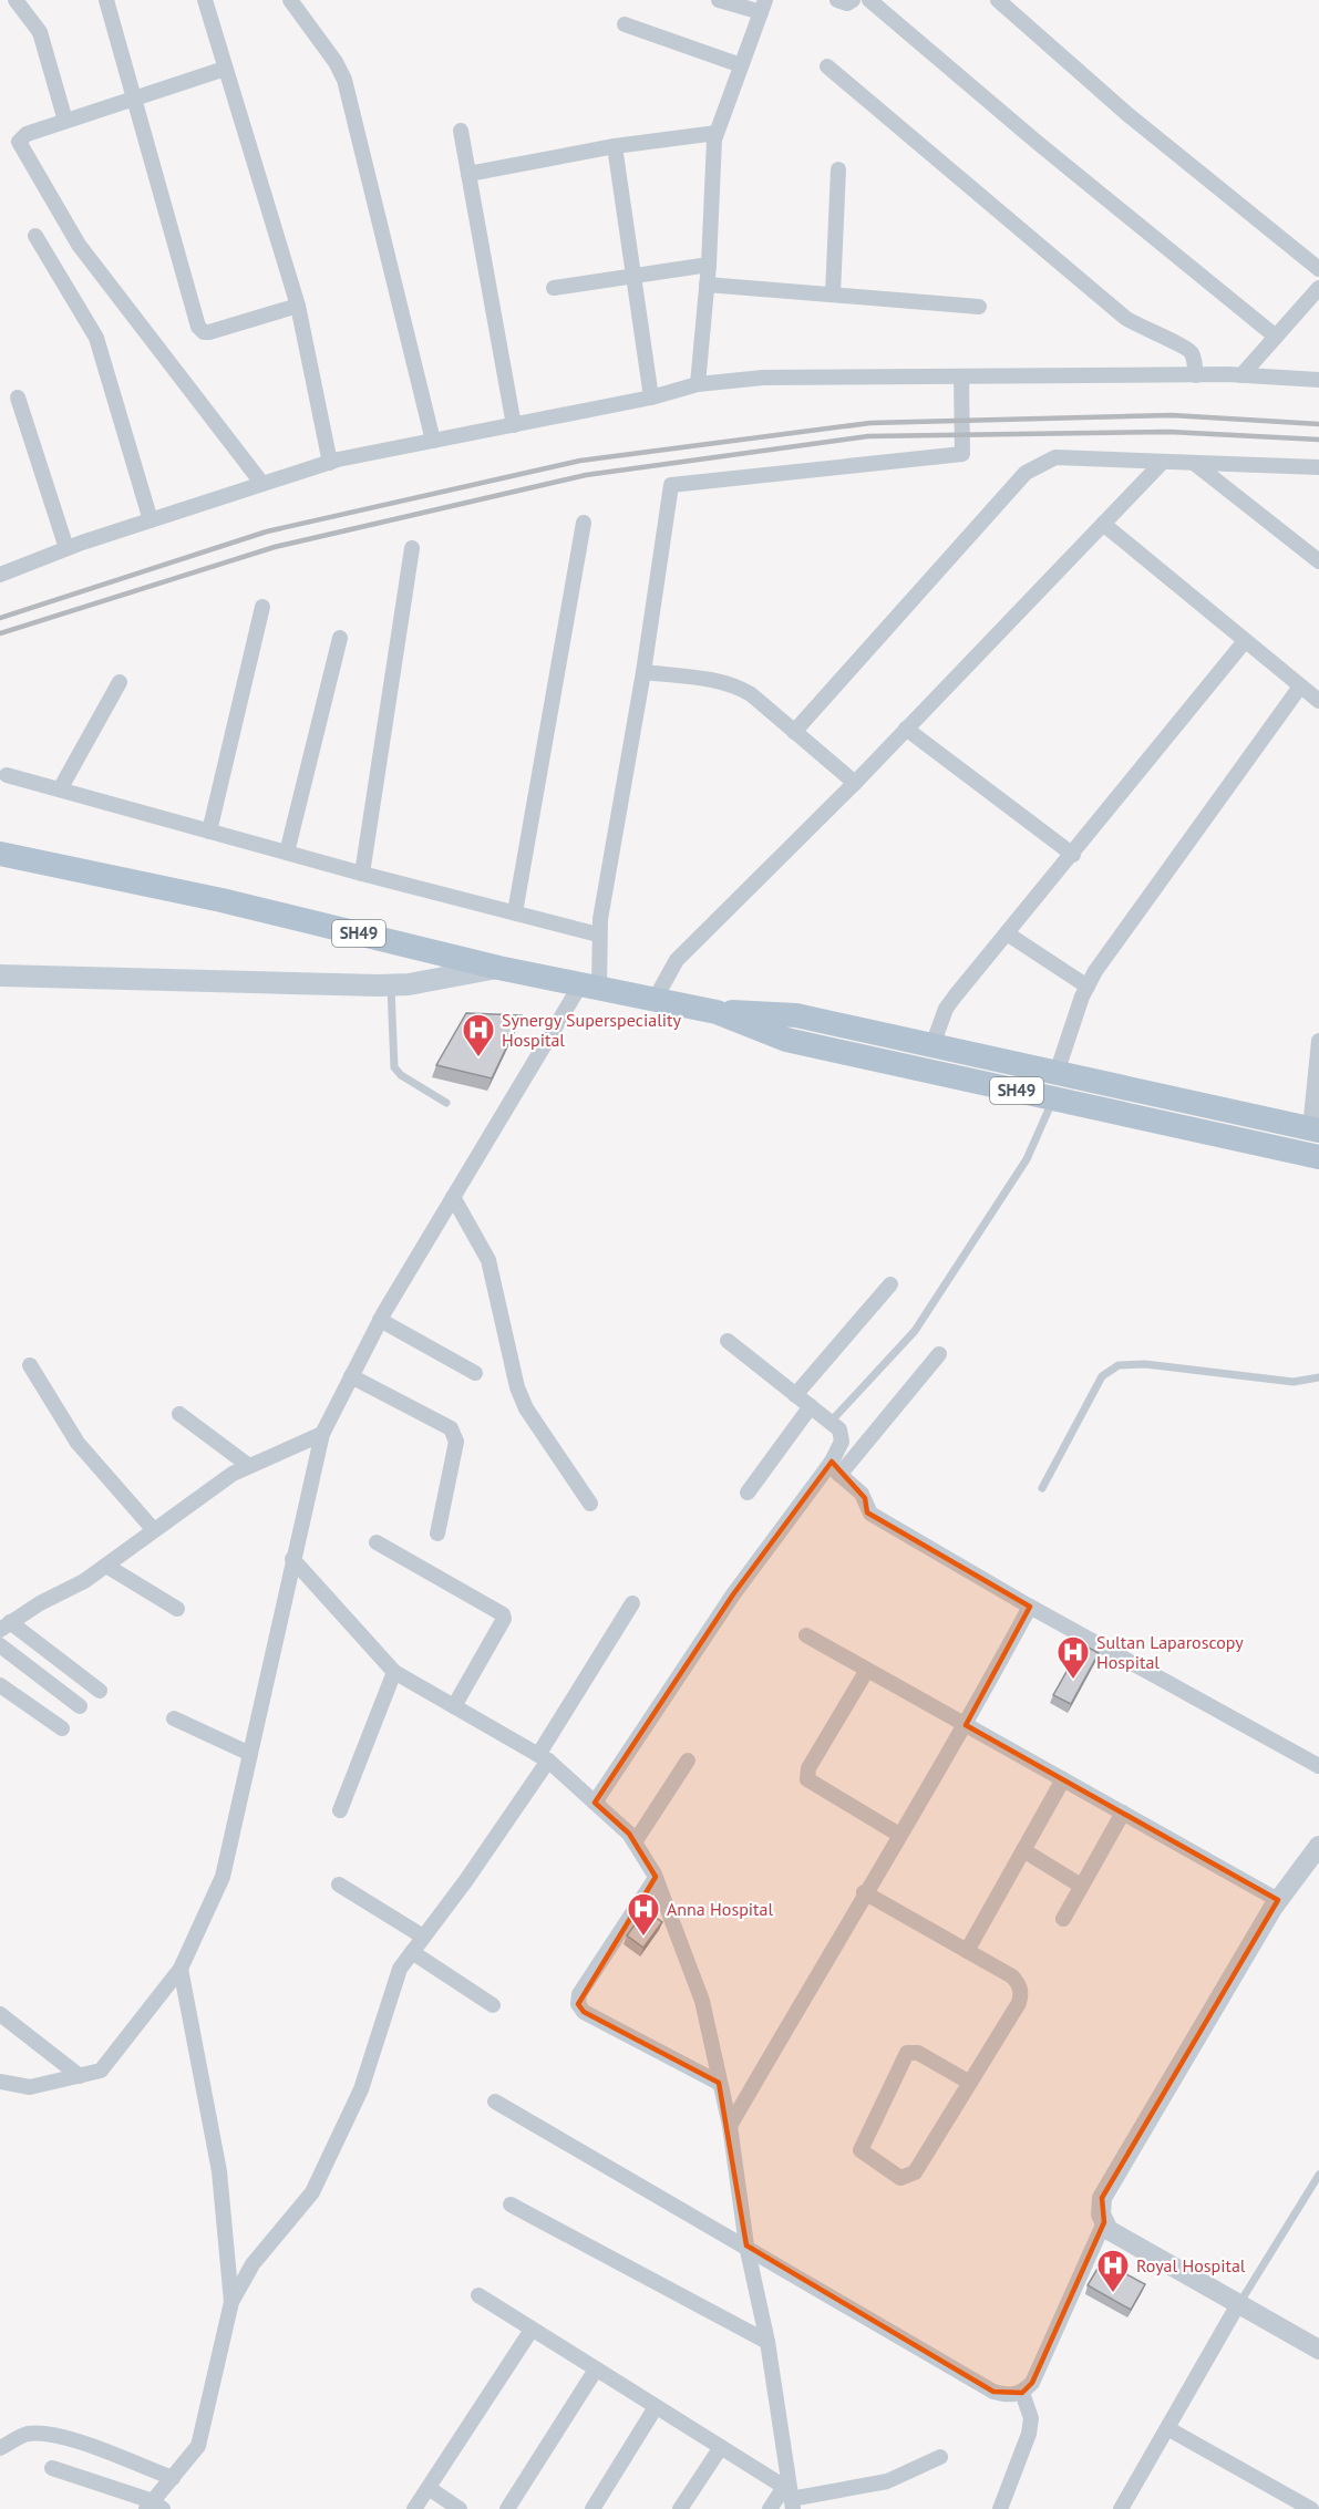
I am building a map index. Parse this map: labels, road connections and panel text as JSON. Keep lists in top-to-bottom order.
{
  "streets": {
    "main road": ["SH49"]
  },
  "places": {
    "hospital": [
      "Synergy Superspeciality Hospital",
      "Sultan Laparoscopy Hospital",
      "Anna Hospital",
      "Royal Hospital"
    ]
  }
}
